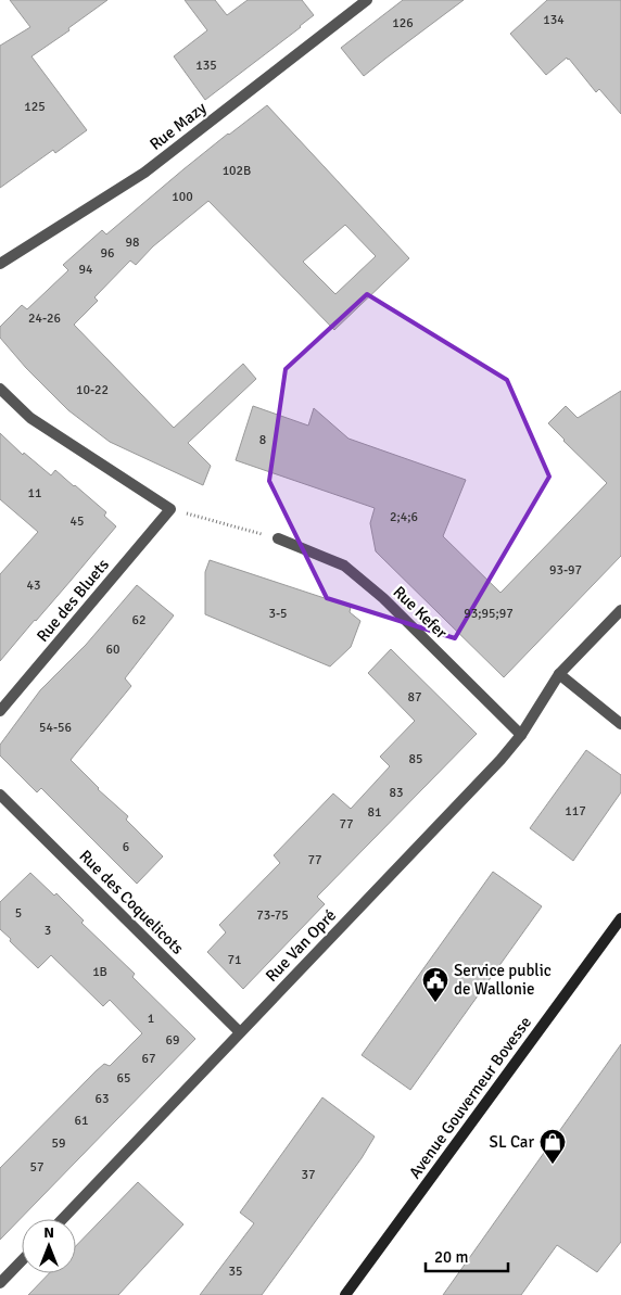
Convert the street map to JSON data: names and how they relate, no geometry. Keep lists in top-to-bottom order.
{
  "streets": {
    "main road": ["Avenue Gouverneur Bovesse"],
    "street": [
      "Rue Mazy",
      "Rue des Bluets",
      "Rue Kefer",
      "Rue des Coquelicots",
      "Rue Van Opré"
    ]
  },
  "crossings": [
    ["Rue Kefer", "Rue Van Opré"],
    ["Rue des Coquelicots", "Rue Van Opré"]
  ],
  "places": {
    "public building": ["Service public de Wallonie"],
    "shop": ["SL Car"]
  },
  "house_numbers": [
    "134",
    "126",
    "135",
    "125",
    "102B",
    "100",
    "98",
    "96",
    "94",
    "24-26",
    "10-22",
    "8",
    "11",
    "2;4;6",
    "45",
    "93-97",
    "43",
    "3-5",
    "93;95;97",
    "62",
    "60",
    "87",
    "54-56",
    "85",
    "83",
    "117",
    "81",
    "77",
    "6",
    "77",
    "5",
    "73-75",
    "3",
    "71",
    "1B",
    "1",
    "69",
    "67",
    "65",
    "63",
    "61",
    "59",
    "57",
    "37",
    "35"
  ],
  "scale_bar": "20 m",
  "north": "top"
}
